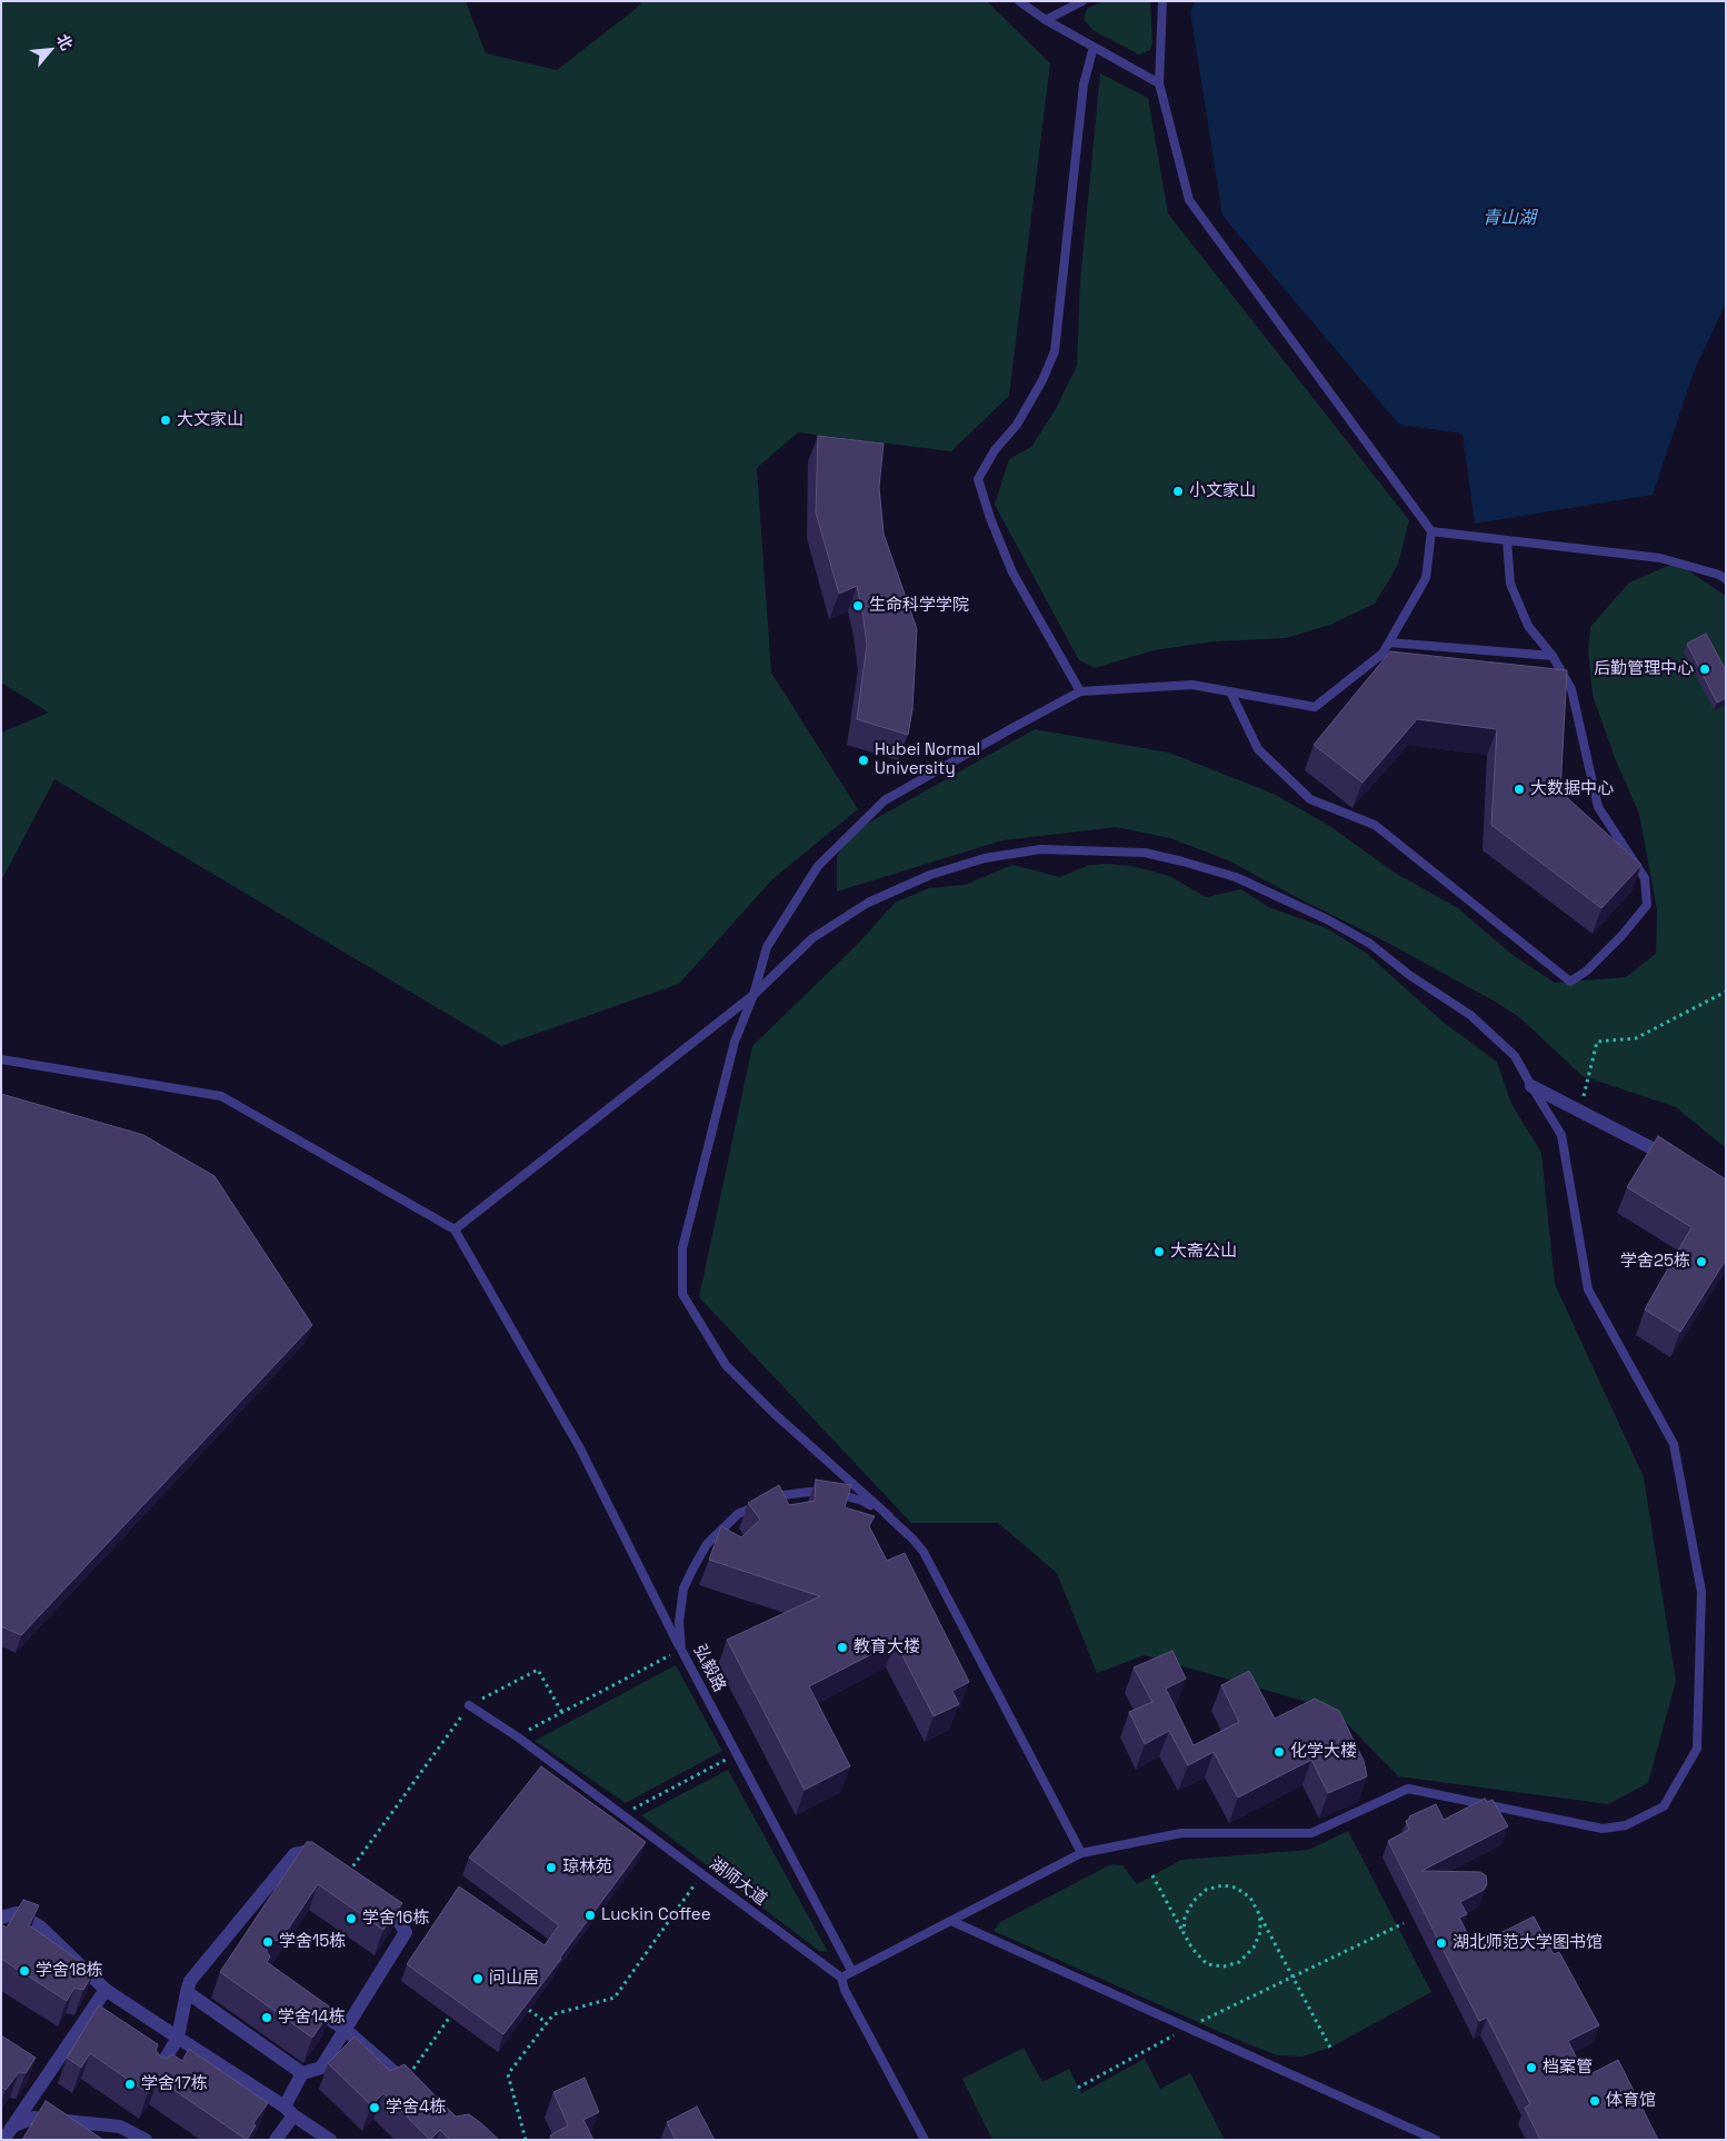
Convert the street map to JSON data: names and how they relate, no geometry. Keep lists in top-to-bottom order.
{
  "streets": {
    "lane": ["弘毅路", "湖师大道"]
  },
  "water": ["青山湖"],
  "places": [
    "大文家山",
    "小文家山",
    "生命科学学院",
    "后勤管理中心",
    "Hubei Normal University",
    "大数据中心",
    "大斋公山",
    "学舍25栋",
    "教育大楼",
    "化学大楼",
    "琼林苑",
    "Luckin Coffee",
    "学舍16栋",
    "学舍15栋",
    "湖北师范大学图书馆",
    "学舍18栋",
    "问山居",
    "学舍14栋",
    "档案管",
    "学舍17栋",
    "体育馆",
    "学舍4栋"
  ],
  "north": "top right"
}
